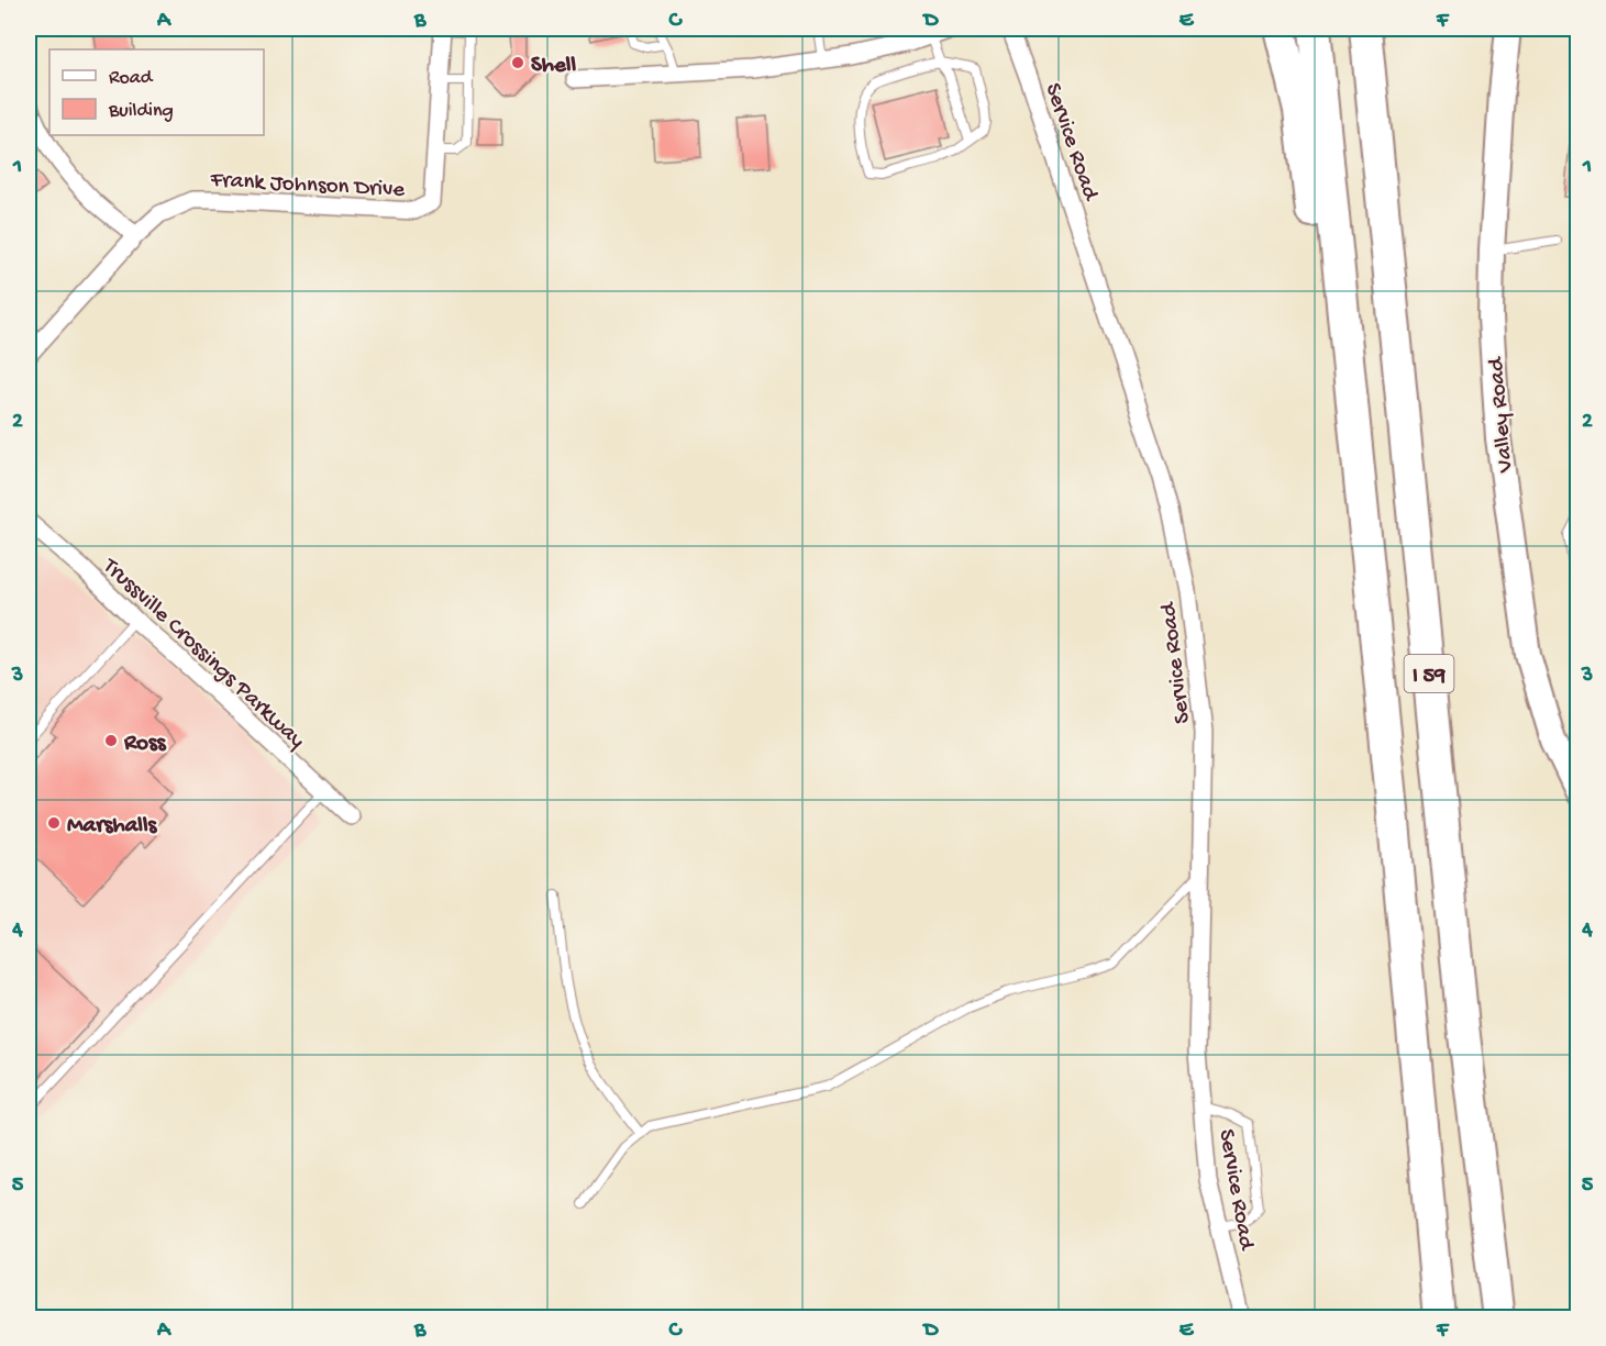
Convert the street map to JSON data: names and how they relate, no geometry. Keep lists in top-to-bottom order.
{
  "streets": {
    "highway": ["I 59"],
    "street": [
      "Service Road",
      "Frank Johnson Drive",
      "Valley Road",
      "Trussville Crossings Parkway"
    ]
  },
  "places": ["Shell", "Ross", "Marshalls"],
  "legend": ["Road", "Building"],
  "grid": {
    "columns": [
      "A",
      "B",
      "C",
      "D",
      "E",
      "F"
    ],
    "rows": [
      "1",
      "2",
      "3",
      "4",
      "5"
    ]
  }
}
